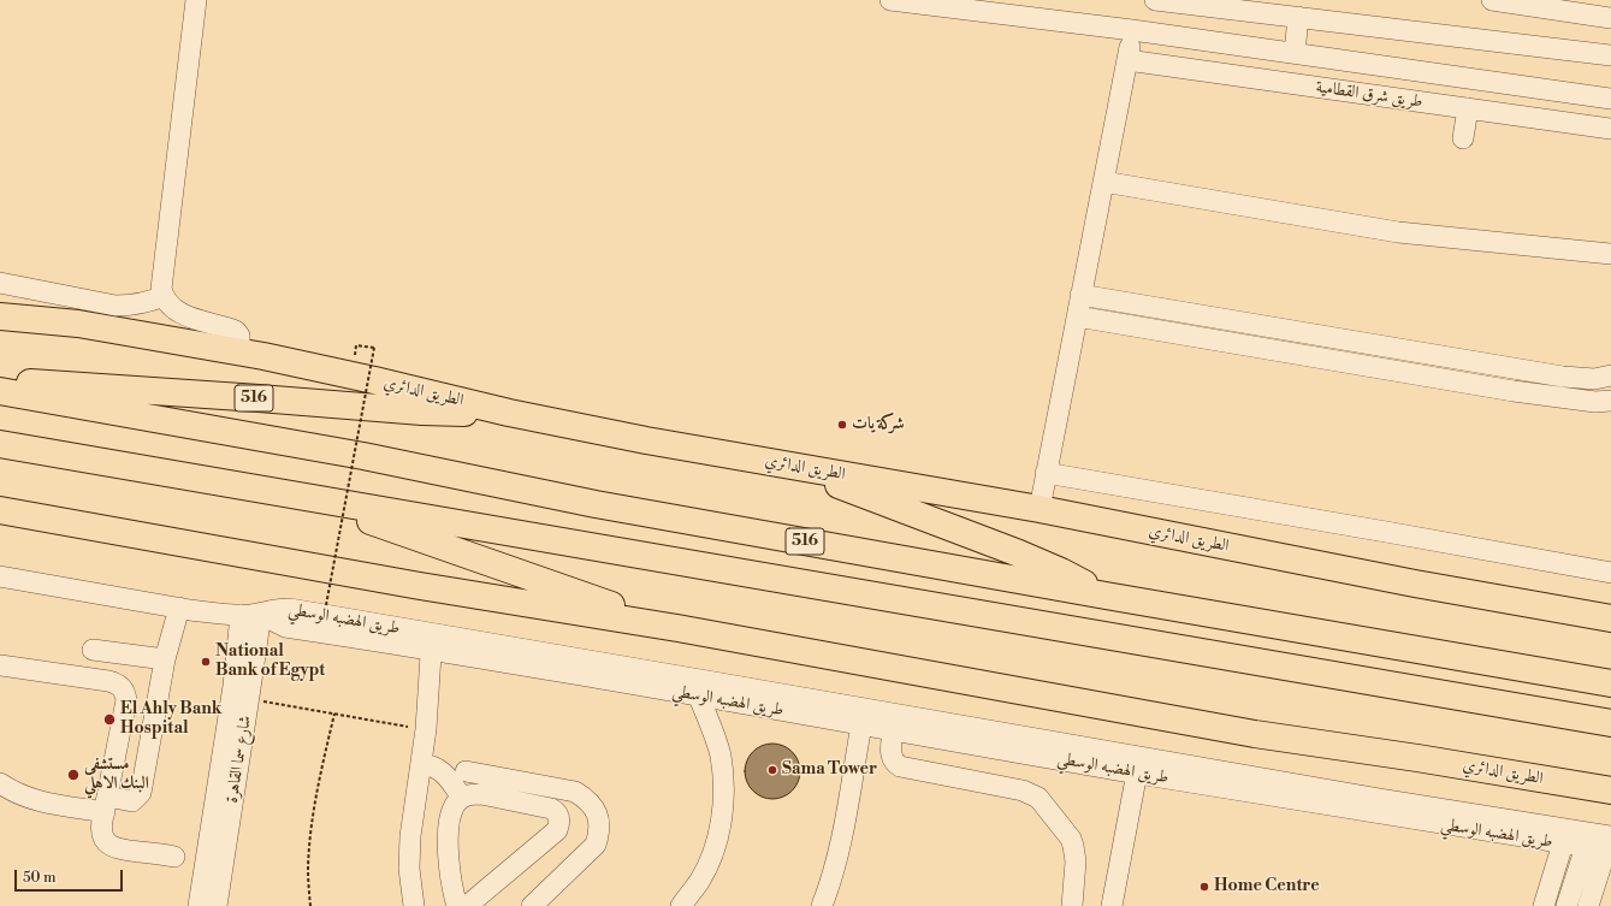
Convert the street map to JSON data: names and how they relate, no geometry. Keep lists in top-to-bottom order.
{
  "streets": {
    "highway": ["الطريق الدائري", "516"],
    "street": ["طريق شرق القطامية", "طريق الهضبه الوسطي", "شارع سما القاهرة"]
  },
  "crossings": [
    ["الطريق الدائري", "516"],
    ["طريق الهضبه الوسطي", "شارع سما القاهرة"]
  ],
  "places": [
    "شركة يات",
    "National Bank of Egypt",
    "El Ahly Bank Hospital",
    "Sama Tower",
    "مستشفى البنك الاهلي",
    "Home Centre"
  ],
  "scale_bar": "50 m"
}
